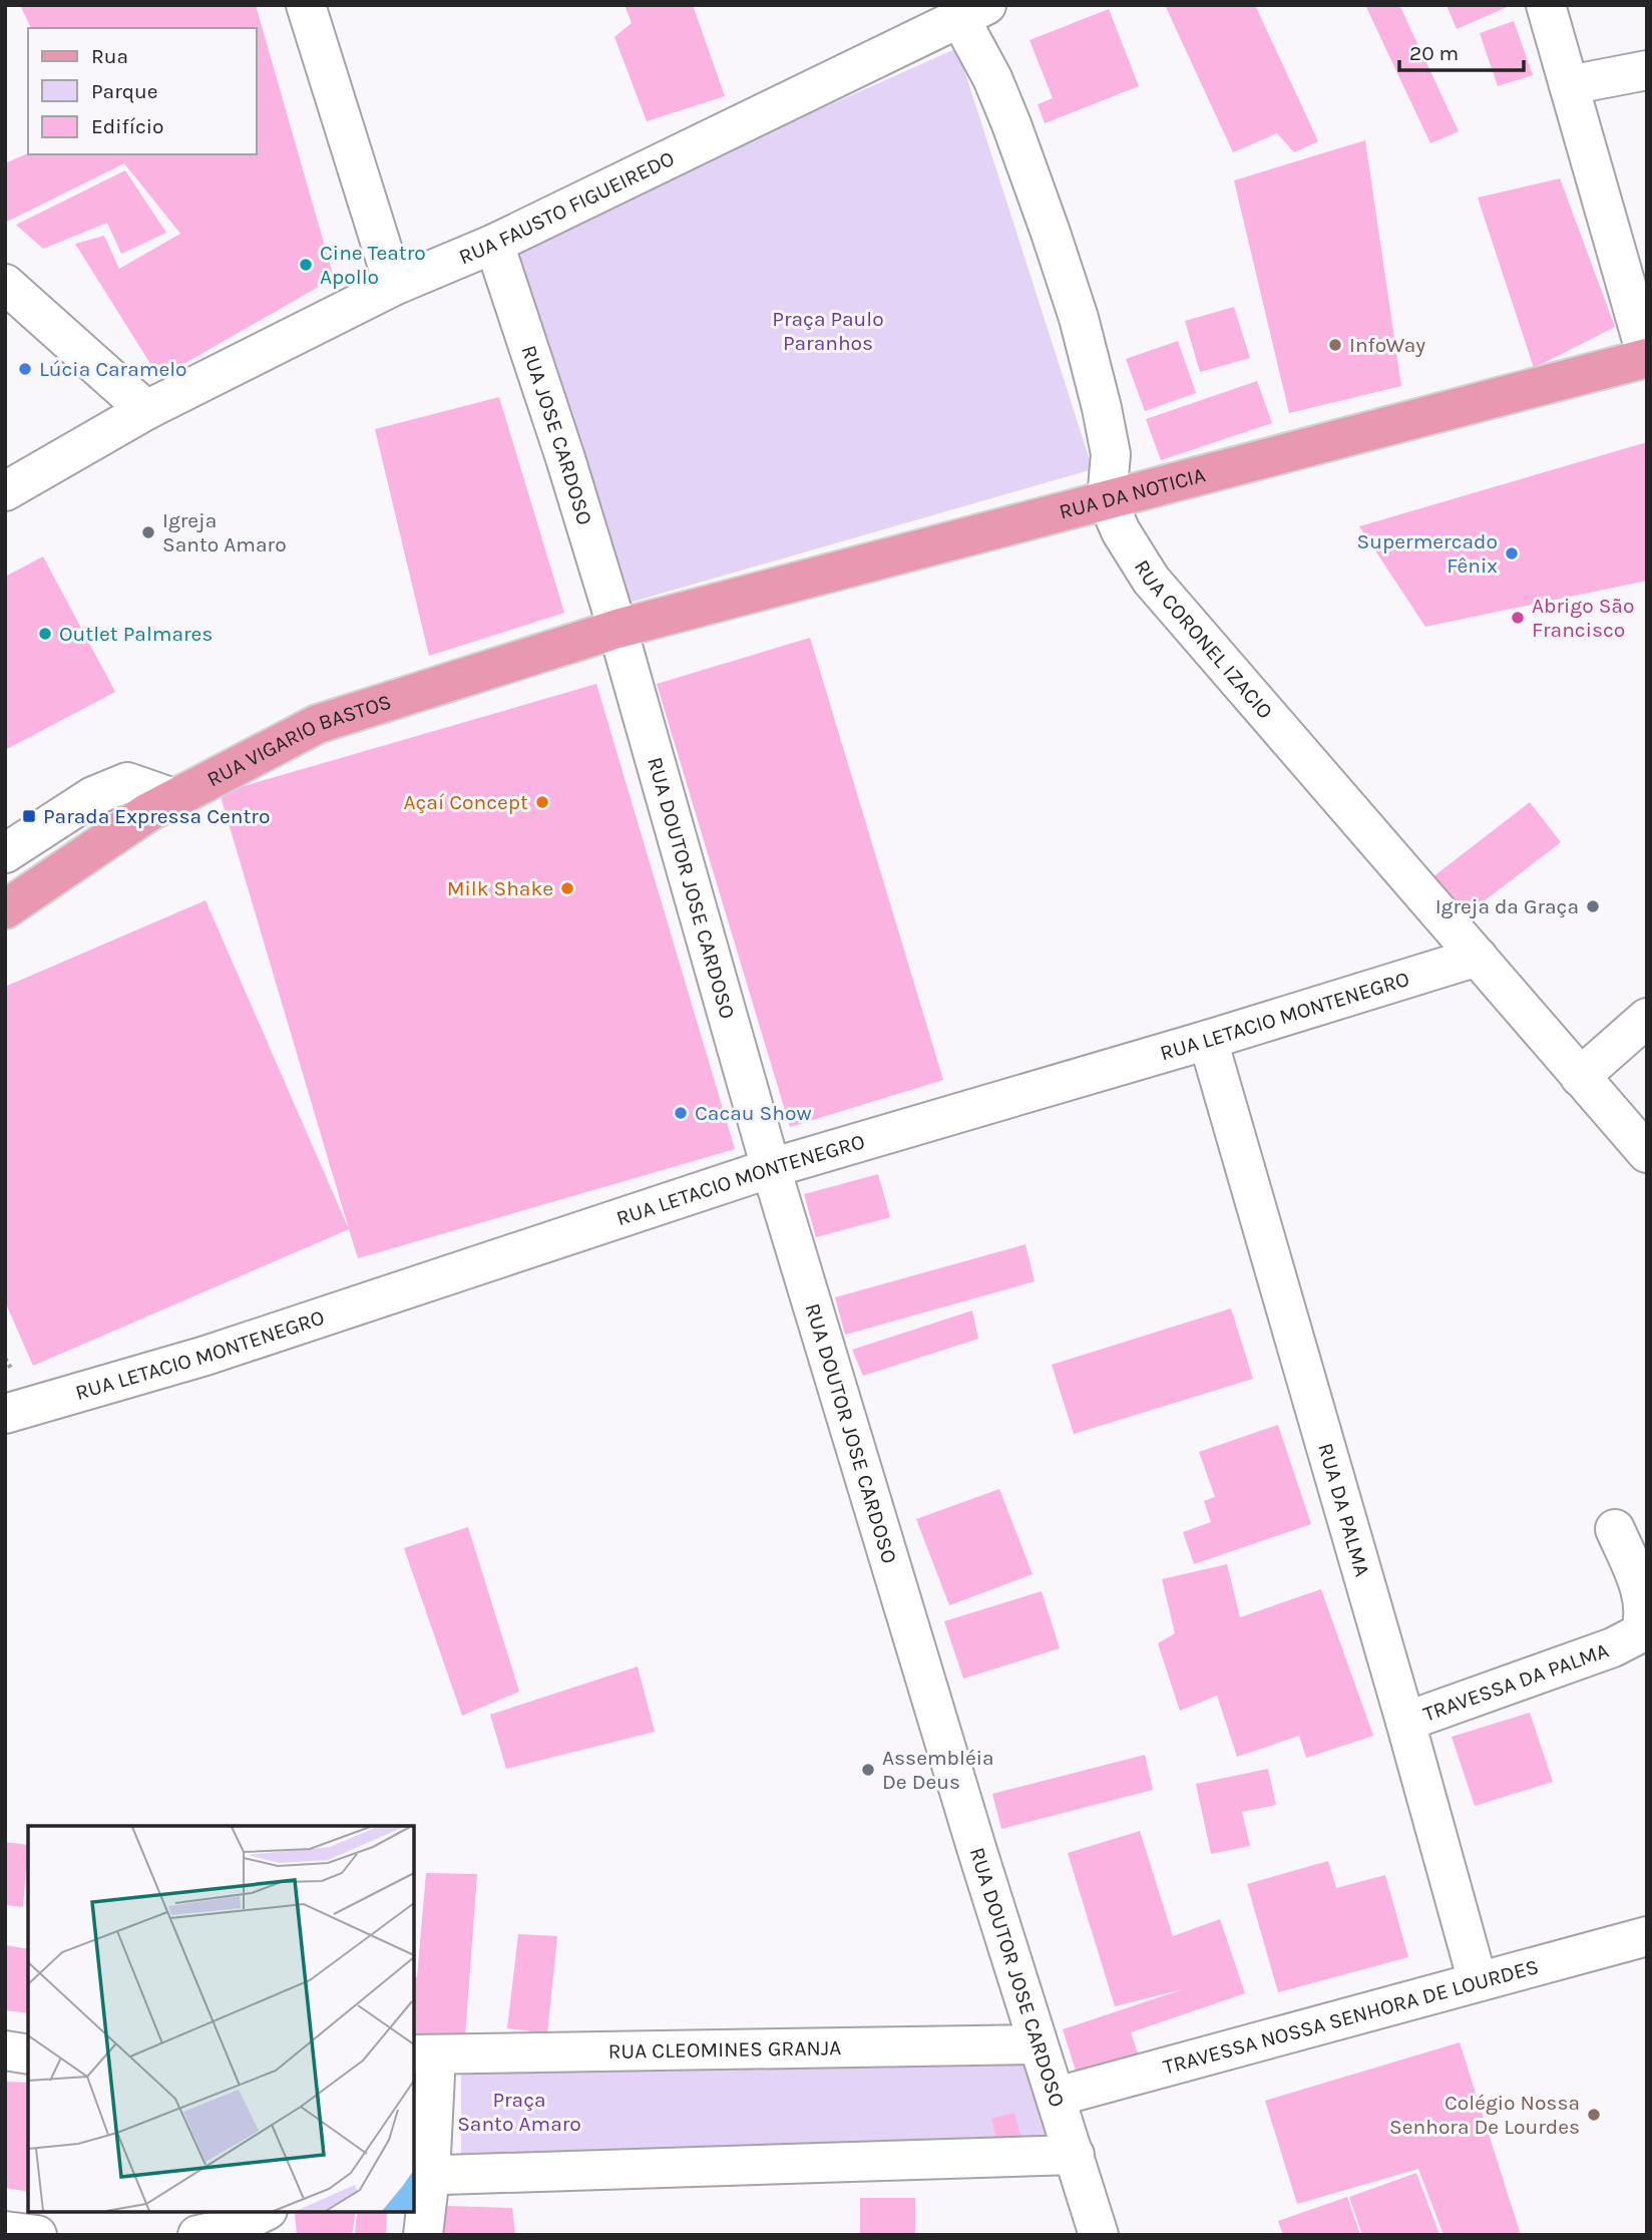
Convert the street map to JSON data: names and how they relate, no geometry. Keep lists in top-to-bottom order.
{
  "streets": {
    "main road": ["RUA DA NOTICIA", "RUA VIGARIO BASTOS"],
    "street": [
      "RUA FAUSTO FIGUEIREDO",
      "RUA JOSE CARDOSO",
      "RUA CORONEL IZACIO",
      "RUA DOUTOR JOSE CARDOSO",
      "RUA LETACIO MONTENEGRO",
      "RUA DA PALMA",
      "TRAVESSA DA PALMA",
      "TRAVESSA NOSSA SENHORA DE LOURDES",
      "RUA CLEOMINES GRANJA"
    ]
  },
  "crossings": [
    ["RUA FAUSTO FIGUEIREDO", "RUA JOSE CARDOSO"],
    ["RUA FAUSTO FIGUEIREDO", "RUA CORONEL IZACIO"],
    ["RUA JOSE CARDOSO", "RUA DA NOTICIA"],
    ["RUA JOSE CARDOSO", "RUA VIGARIO BASTOS"],
    ["RUA JOSE CARDOSO", "RUA DOUTOR JOSE CARDOSO"],
    ["RUA DA NOTICIA", "RUA CORONEL IZACIO"],
    ["RUA DA NOTICIA", "RUA VIGARIO BASTOS"],
    ["RUA DA NOTICIA", "RUA DOUTOR JOSE CARDOSO"],
    ["RUA CORONEL IZACIO", "RUA LETACIO MONTENEGRO"],
    ["RUA VIGARIO BASTOS", "RUA DOUTOR JOSE CARDOSO"],
    ["RUA DOUTOR JOSE CARDOSO", "RUA LETACIO MONTENEGRO"],
    ["RUA DOUTOR JOSE CARDOSO", "TRAVESSA NOSSA SENHORA DE LOURDES"],
    ["RUA DOUTOR JOSE CARDOSO", "RUA CLEOMINES GRANJA"],
    ["RUA LETACIO MONTENEGRO", "RUA DA PALMA"],
    ["RUA DA PALMA", "TRAVESSA DA PALMA"],
    ["RUA DA PALMA", "TRAVESSA NOSSA SENHORA DE LOURDES"]
  ],
  "parks": ["Praça Paulo Paranhos", "Praça Santo Amaro"],
  "places": {
    "other": [
      "Cine Teatro Apollo",
      "InfoWay",
      "Lúcia Caramelo",
      "Igreja Santo Amaro",
      "Supermercado Fênix",
      "Abrigo São Francisco",
      "Outlet Palmares",
      "Açaí Concept",
      "Milk Shake",
      "Igreja da Graça",
      "Cacau Show",
      "Assembléia De Deus",
      "Colégio Nossa Senhora De Lourdes"
    ],
    "transit": ["Parada Expressa Centro"]
  },
  "legend": ["Rua", "Parque", "Edifício"],
  "scale_bar": "20 m"
}
